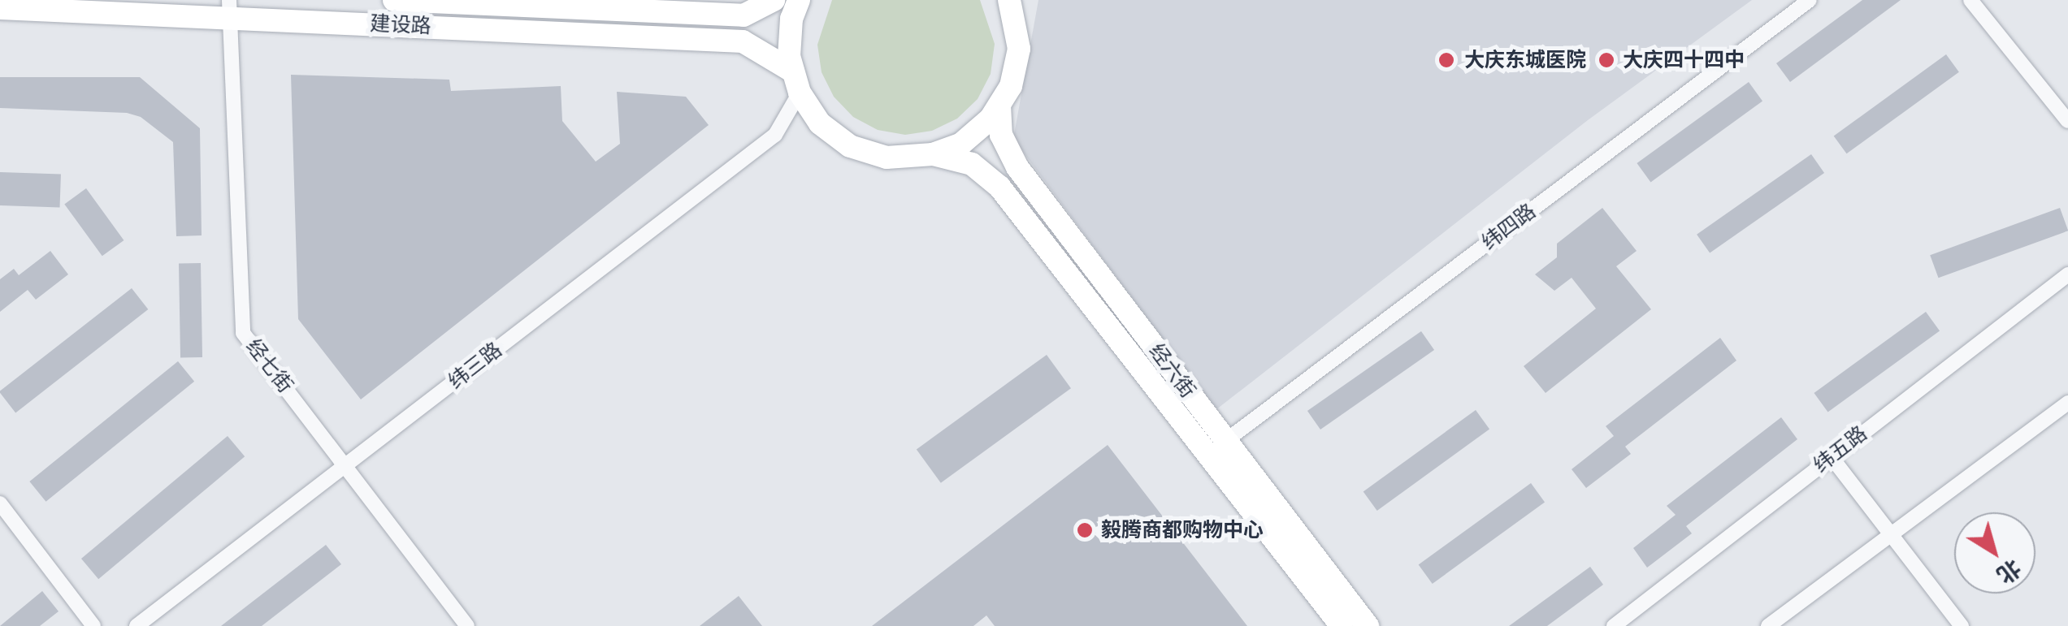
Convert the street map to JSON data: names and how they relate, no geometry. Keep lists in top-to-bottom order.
{
  "streets": {
    "main road": ["建设路", "经六街"],
    "street": [
      "纬四路",
      "经七街",
      "纬三路",
      "纬五路"
    ]
  },
  "crossings": [
    ["建设路", "经七街"],
    ["建设路", "纬三路"],
    ["纬四路", "经六街"],
    ["经七街", "纬三路"]
  ],
  "places": ["大庆东城医院", "大庆四十四中", "毅腾商都购物中心"],
  "north": "bottom right"
}
